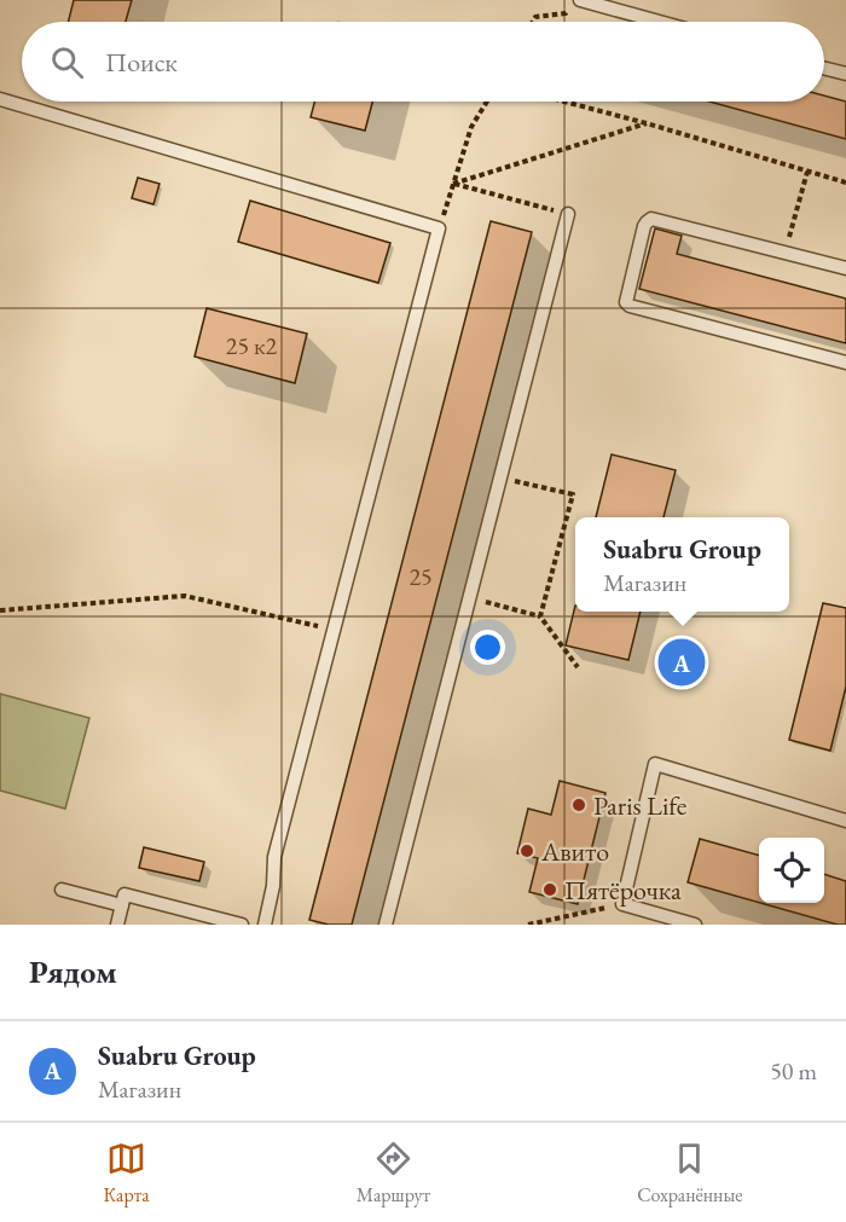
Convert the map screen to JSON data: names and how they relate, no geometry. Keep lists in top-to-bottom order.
{
  "places": ["Paris Life", "Авито", "Пятёрочка"],
  "house_numbers": ["25 к2", "25"],
  "page": {
    "search": "Поиск",
    "popup": ["Suabru Group", "Магазин"],
    "pins": "A",
    "heading": "Рядом",
    "list": [
      {
        "mark": "A",
        "name": "Suabru Group",
        "note": "Магазин",
        "value": "50 m"
      }
    ],
    "nav": ["Карта", "Маршрут", "Сохранённые"]
  }
}
